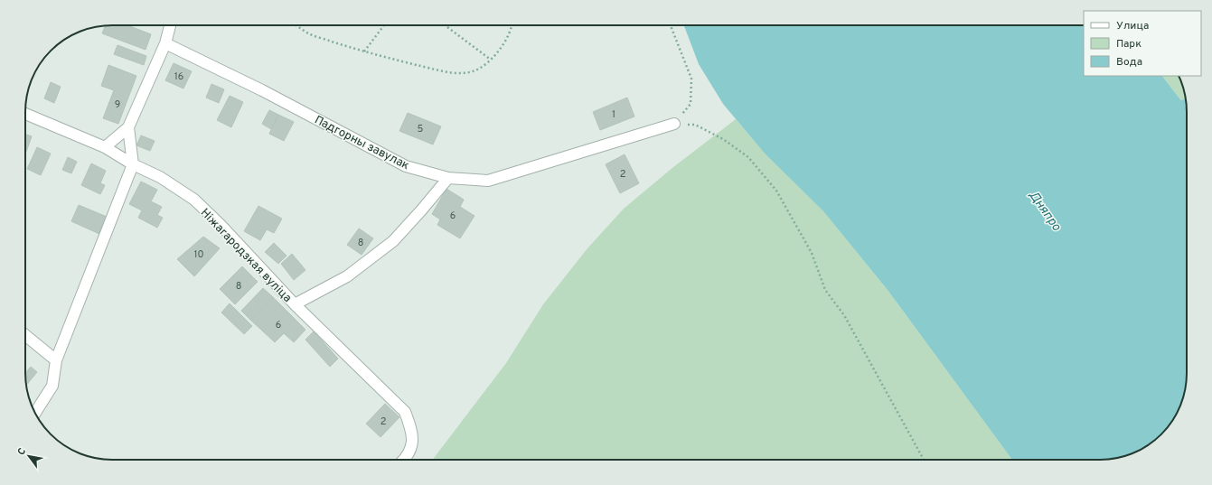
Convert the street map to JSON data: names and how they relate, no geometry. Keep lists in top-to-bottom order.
{
  "streets": {
    "street": ["Падгорны завулак", "Ніжагародзкая вуліца"]
  },
  "water": ["Дняпро"],
  "house_numbers": [
    "16",
    "9",
    "1",
    "5",
    "2",
    "6",
    "8",
    "10",
    "8",
    "6",
    "2"
  ],
  "legend": ["Улица", "Парк", "Вода"],
  "north": "top left"
}
